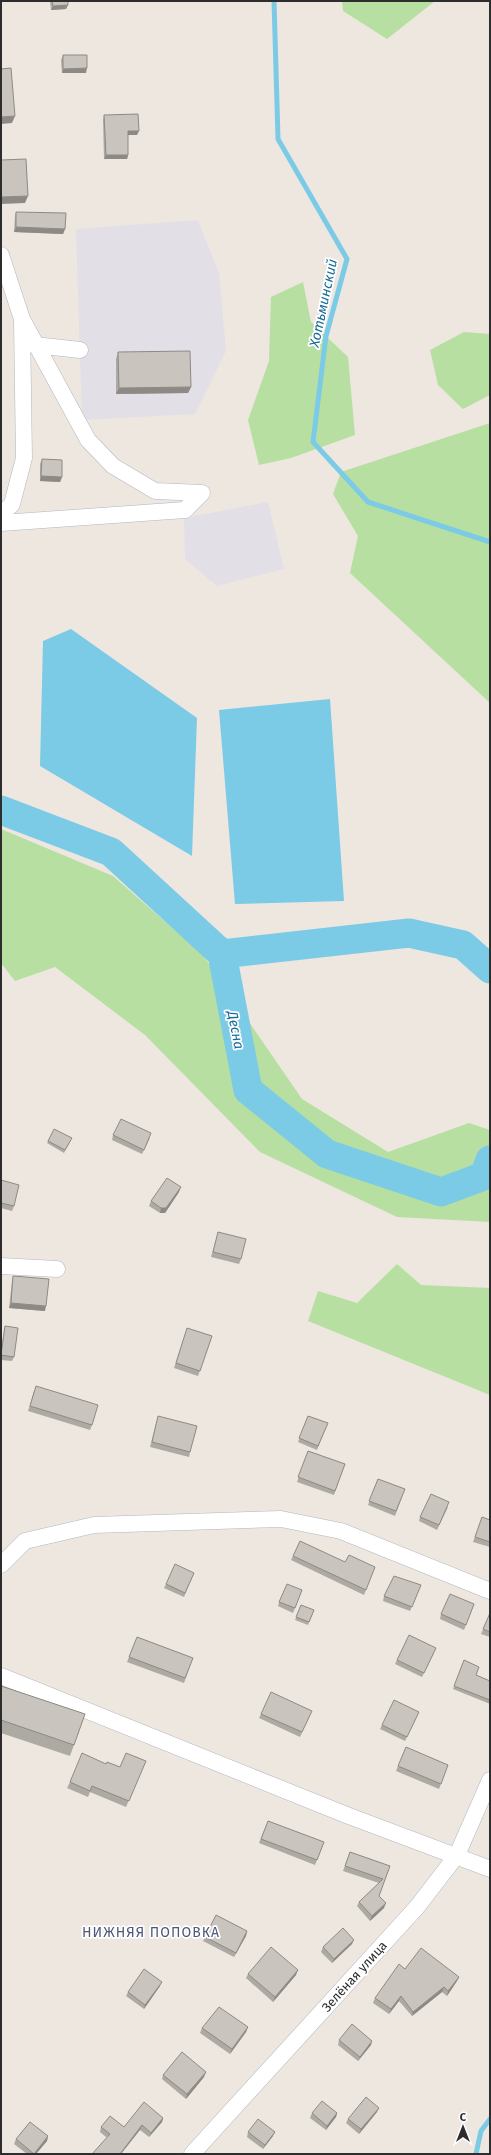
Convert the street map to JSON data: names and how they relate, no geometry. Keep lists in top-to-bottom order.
{
  "streets": {
    "street": ["Зелёная улица"]
  },
  "districts": ["НИЖНЯЯ ПОПОВКА"],
  "water": ["Хотьминский", "Десна"],
  "north": "top"
}
